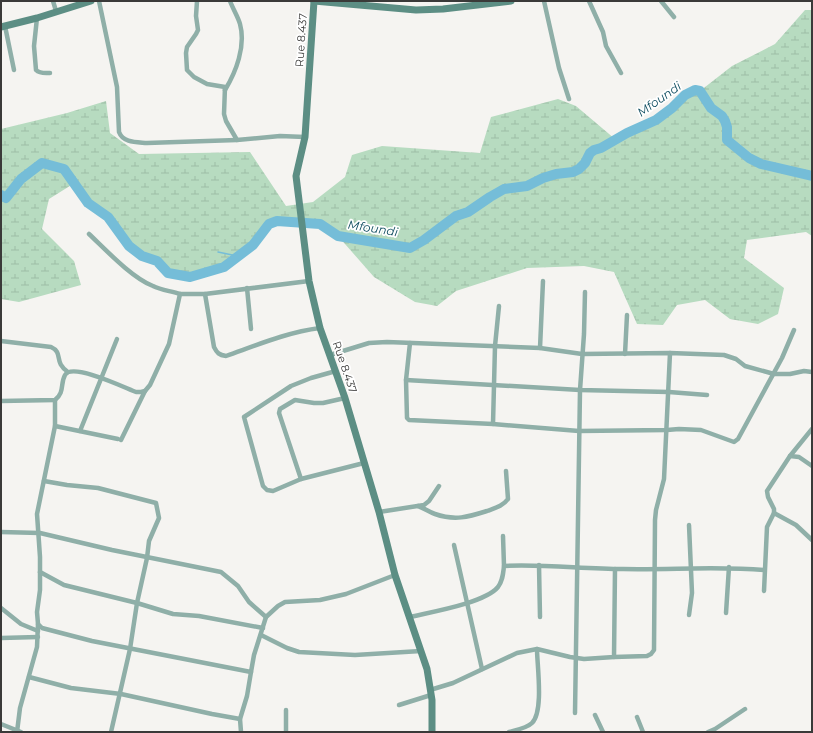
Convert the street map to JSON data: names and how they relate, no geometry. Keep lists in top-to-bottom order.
{
  "streets": {
    "main road": ["Rue 8.437"]
  },
  "water": ["Mfoundi"]
}
